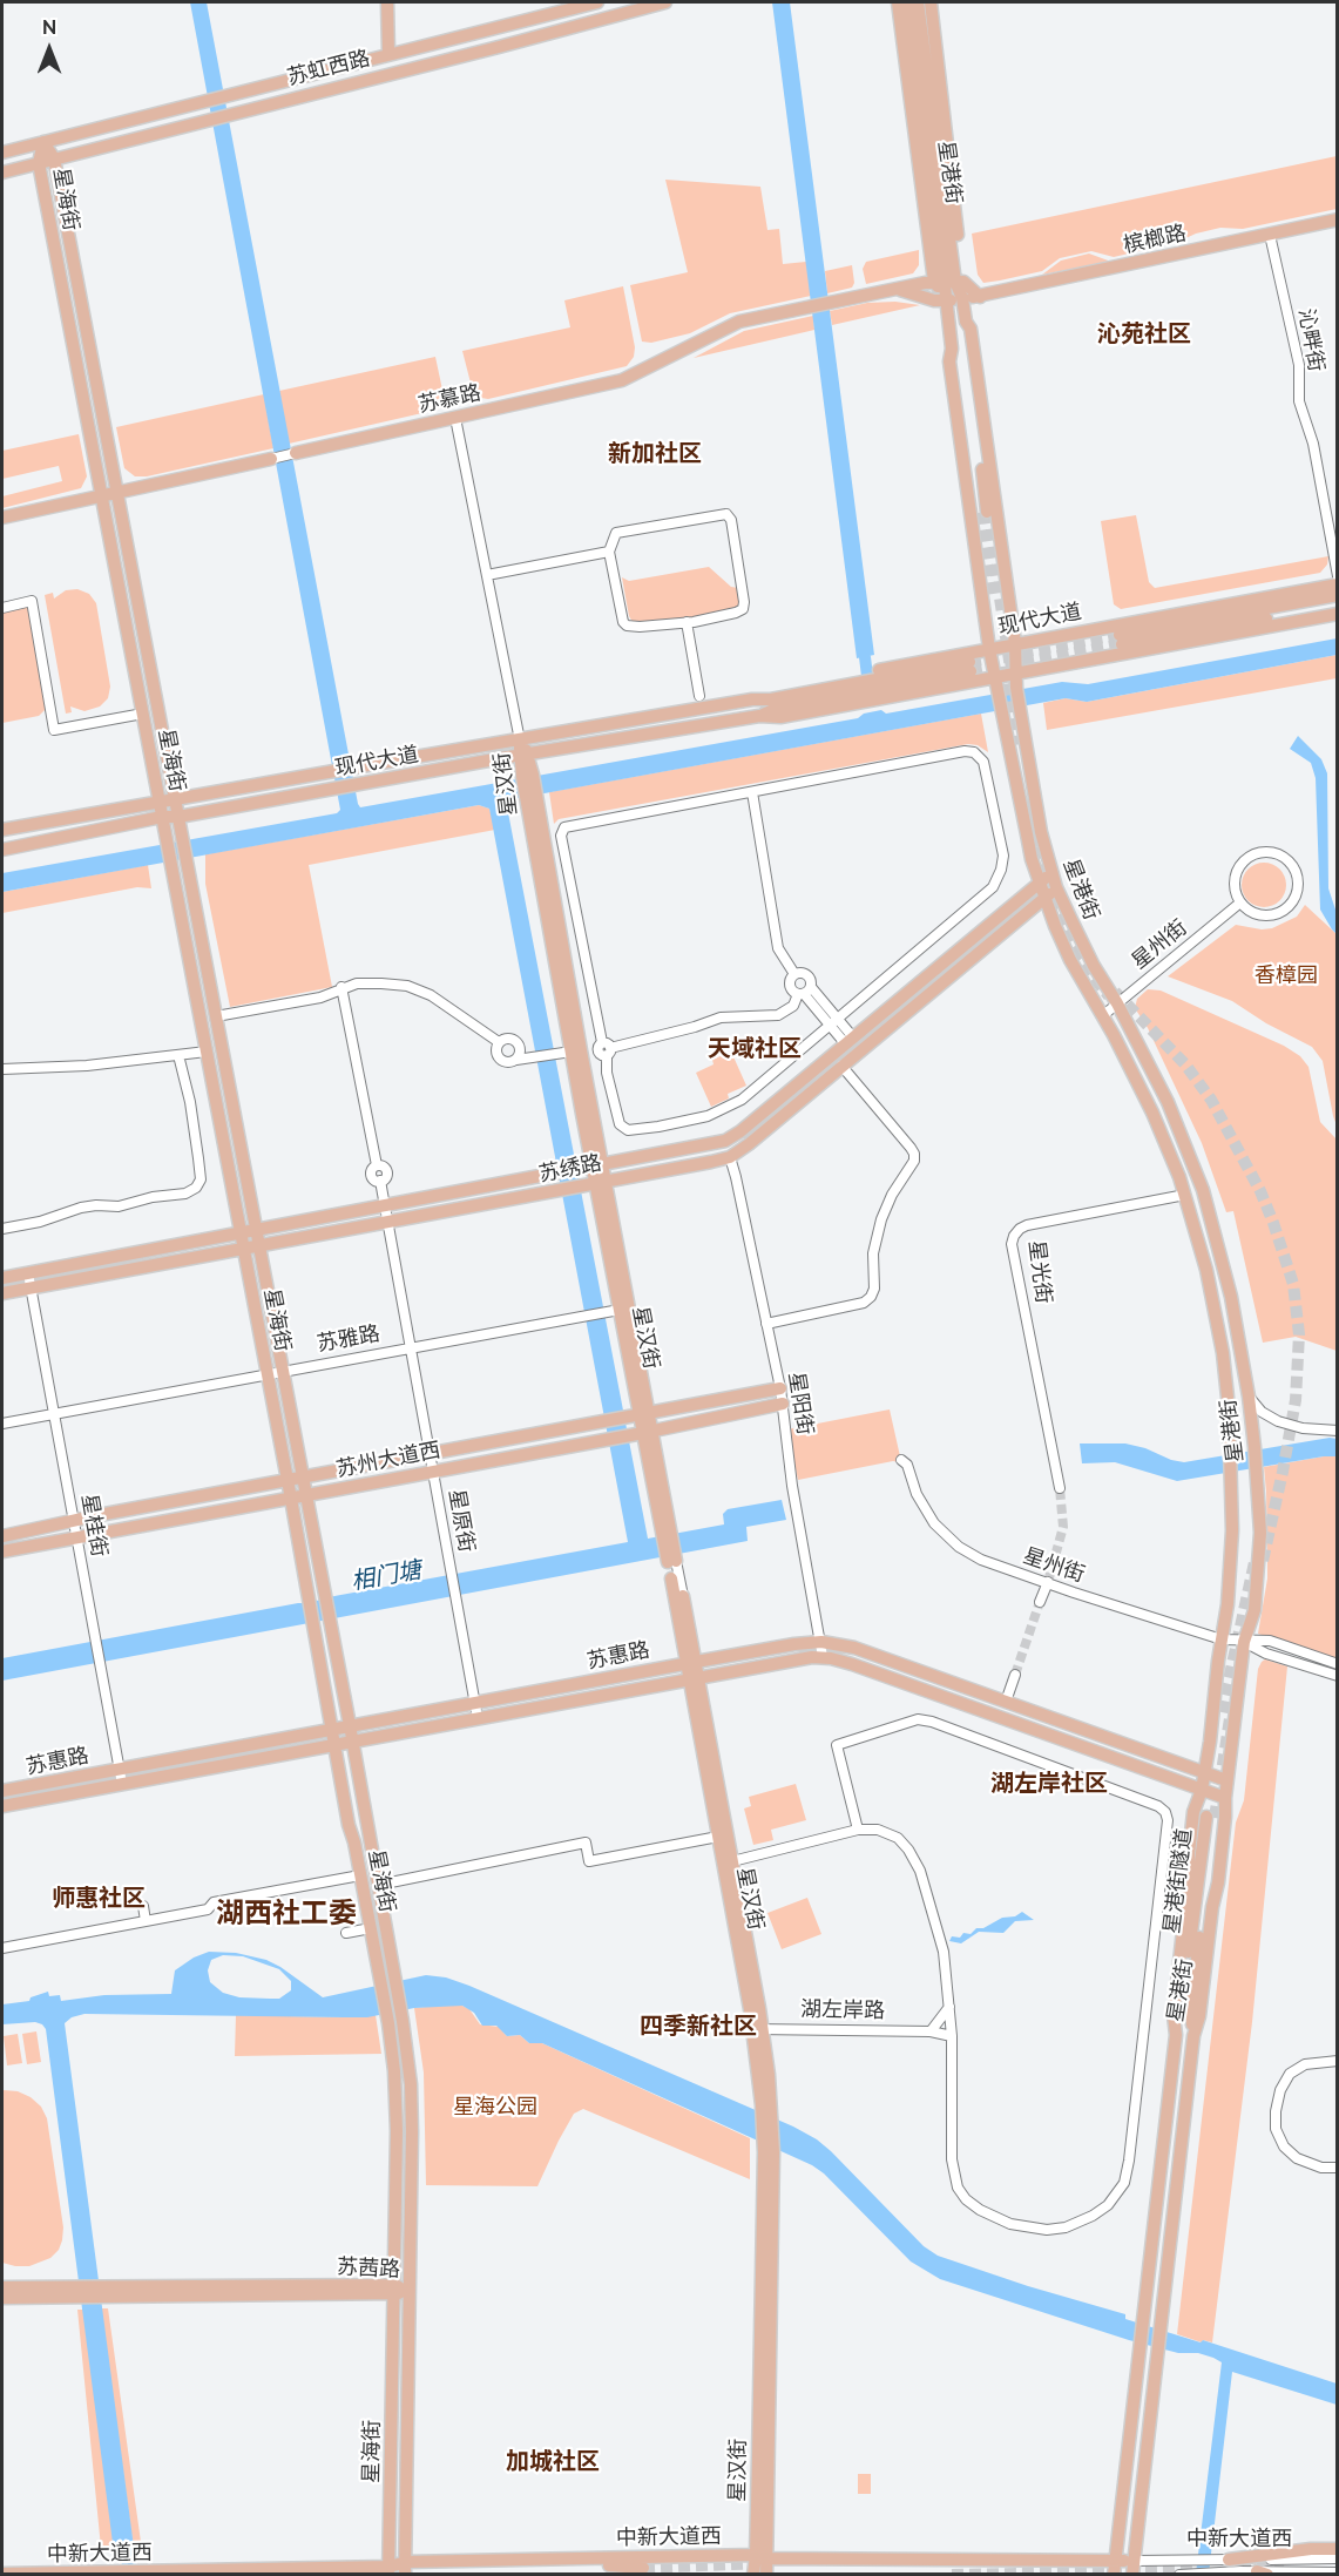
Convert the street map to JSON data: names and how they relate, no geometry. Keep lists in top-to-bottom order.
{
  "streets": {
    "main road": [
      "苏虹西路",
      "星港街",
      "星海街",
      "槟榔路",
      "苏慕路",
      "现代大道",
      "星汉街",
      "苏绣路",
      "苏州大道西",
      "苏惠路",
      "星港街隧道",
      "苏茜路",
      "中新大道西"
    ],
    "street": [
      "沁畔街",
      "星州街",
      "星光街",
      "苏雅路",
      "星阳街",
      "星原街",
      "星桂街",
      "湖左岸路"
    ]
  },
  "crossings": [
    ["苏虹西路", "星海街"],
    ["星港街", "苏慕路"],
    ["星港街", "现代大道"],
    ["星港街", "星州街"],
    ["星港街", "苏绣路"],
    ["星港街", "星光街"],
    ["星港街", "苏惠路"],
    ["星港街", "星港街隧道"],
    ["星港街", "中新大道西"],
    ["星海街", "苏慕路"],
    ["星海街", "现代大道"],
    ["星海街", "苏绣路"],
    ["星海街", "苏雅路"],
    ["星海街", "苏州大道西"],
    ["星海街", "苏惠路"],
    ["星海街", "苏茜路"],
    ["星海街", "中新大道西"],
    ["槟榔路", "沁畔街"],
    ["槟榔路", "苏慕路"],
    ["现代大道", "星汉街"],
    ["星汉街", "苏绣路"],
    ["星汉街", "苏雅路"],
    ["星汉街", "苏州大道西"],
    ["星汉街", "苏惠路"],
    ["星汉街", "湖左岸路"],
    ["星汉街", "中新大道西"],
    ["苏绣路", "星阳街"],
    ["苏绣路", "星原街"],
    ["苏绣路", "星桂街"],
    ["苏雅路", "星原街"],
    ["苏雅路", "星桂街"],
    ["星阳街", "苏州大道西"],
    ["星阳街", "苏惠路"],
    ["苏州大道西", "星原街"],
    ["苏州大道西", "星桂街"],
    ["星原街", "苏惠路"],
    ["星桂街", "苏惠路"]
  ],
  "districts": [
    "沁苑社区",
    "新加社区",
    "天域社区",
    "湖左岸社区",
    "师惠社区",
    "湖西社工委",
    "四季新社区",
    "加城社区"
  ],
  "water": ["相门塘"],
  "parks": ["香樟园", "星海公园"],
  "north": "top"
}
